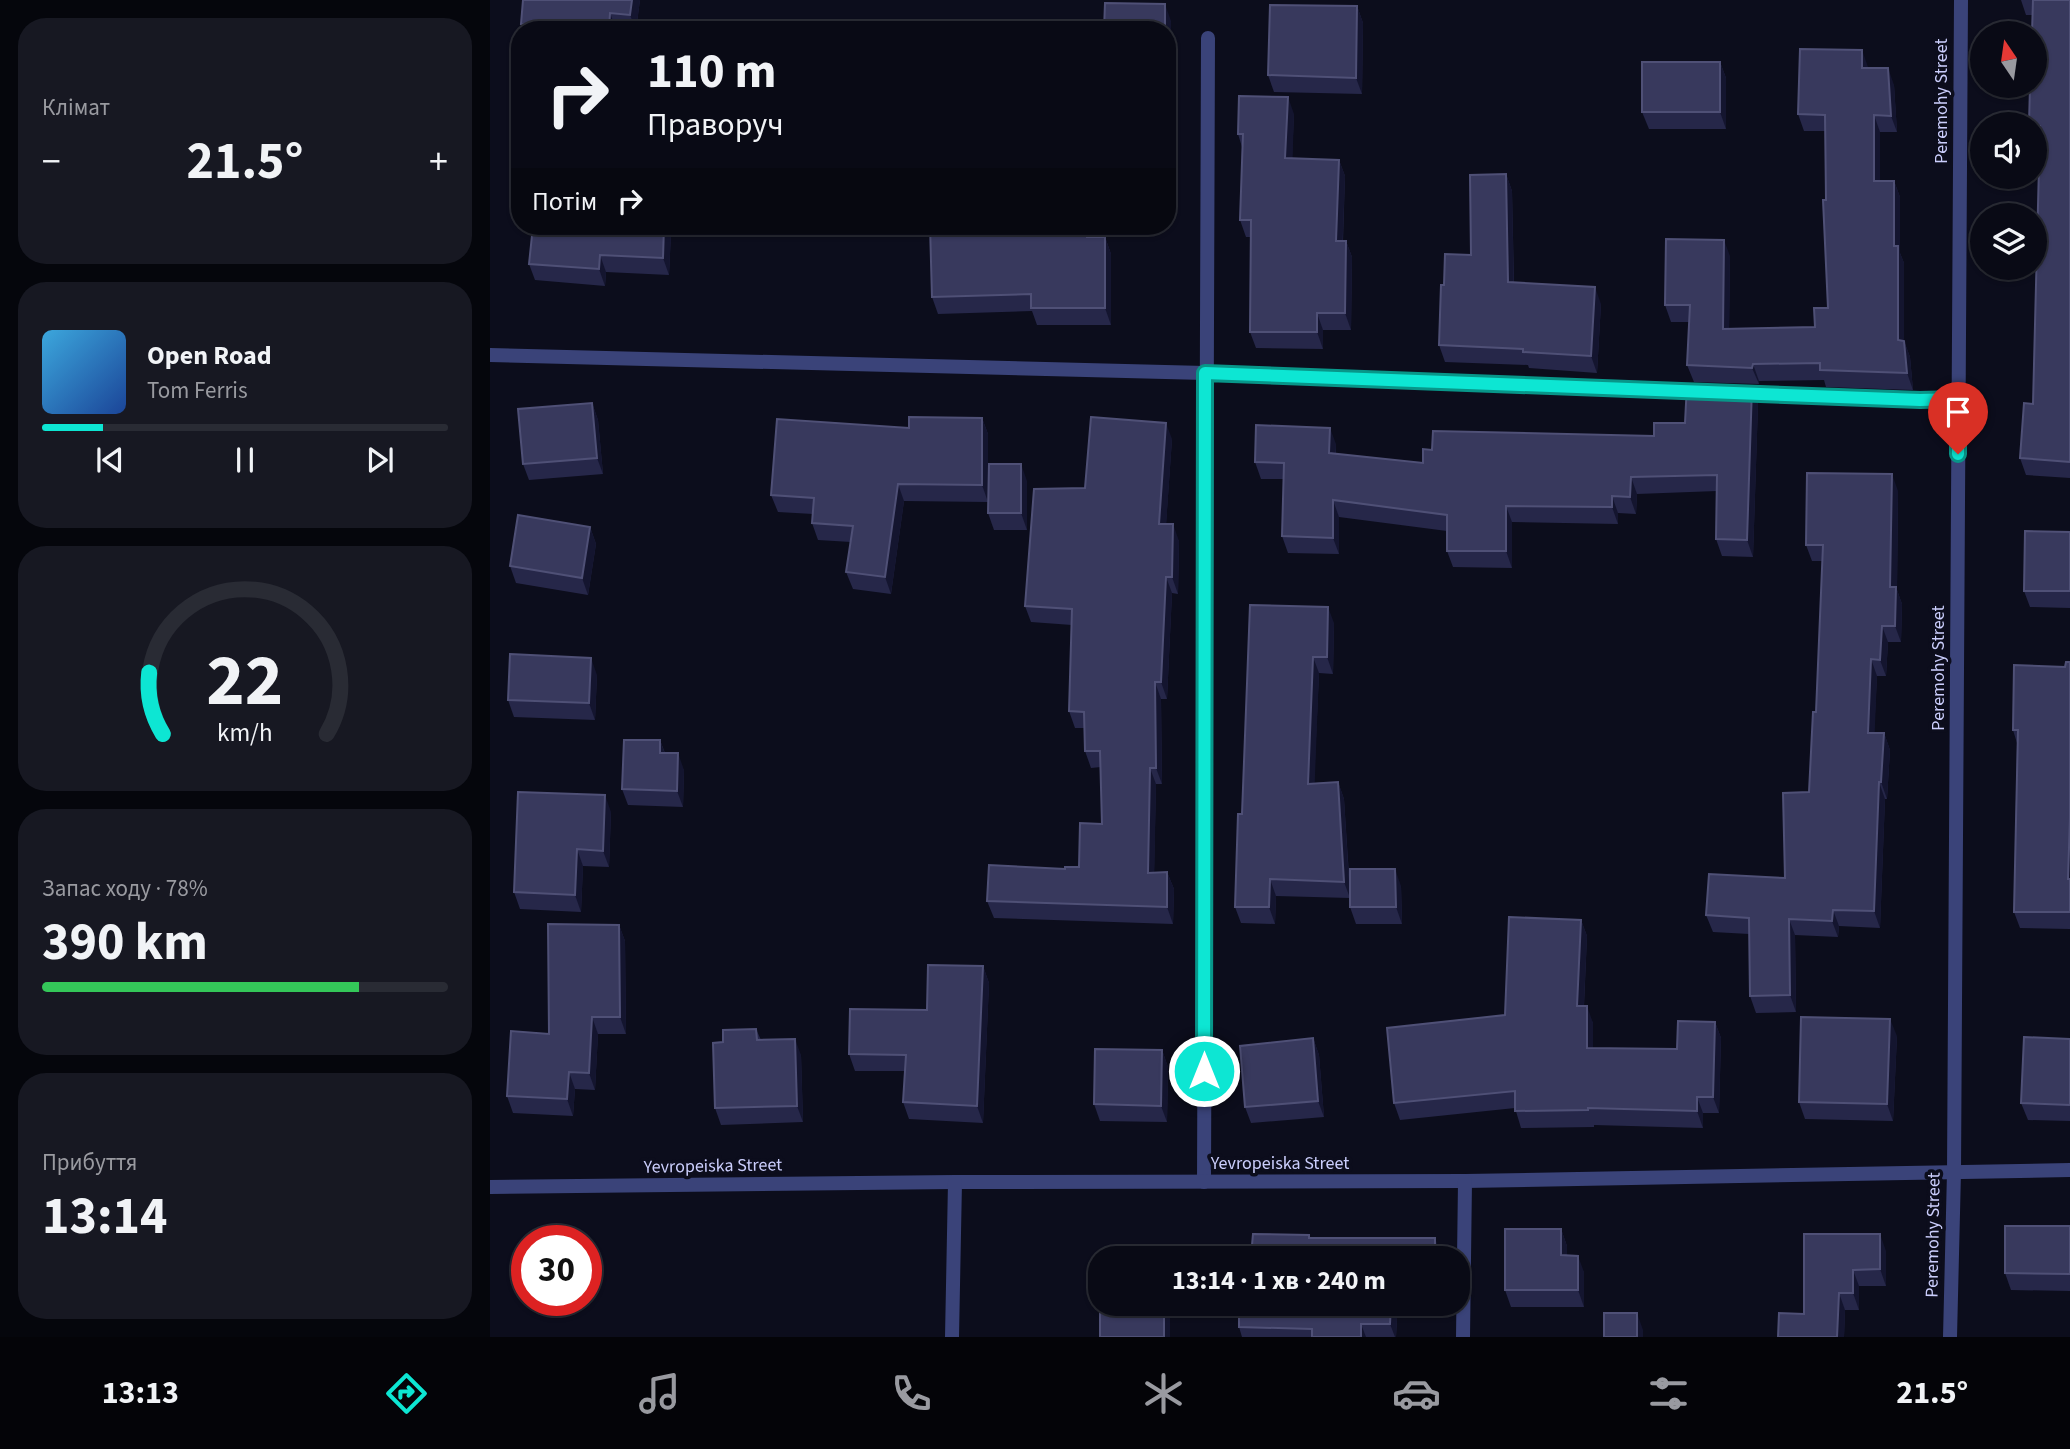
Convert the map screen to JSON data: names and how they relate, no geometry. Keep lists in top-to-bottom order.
{
  "streets": {
    "street": ["Peremohy Street", "Yevropeiska Street"]
  },
  "crossings": [
    ["Peremohy Street", "Yevropeiska Street"]
  ],
  "north": "top",
  "page": {
    "tile": [
      "Клімат",
      ["Запас ходу · 78%", "390 km"],
      ["Прибуття", "13:14"]
    ],
    "turn": ["110 m", "Праворуч"],
    "heat": ["−", "21.5°", "+"],
    "then": "Потім",
    "song": ["Open Road", "Tom Ferris"],
    "limit": "30",
    "trip": "13:14 · 1 хв · 240 m",
    "tabs": ["13:13", "21.5°"],
    "gauge": ["22", "km/h"]
  }
}
